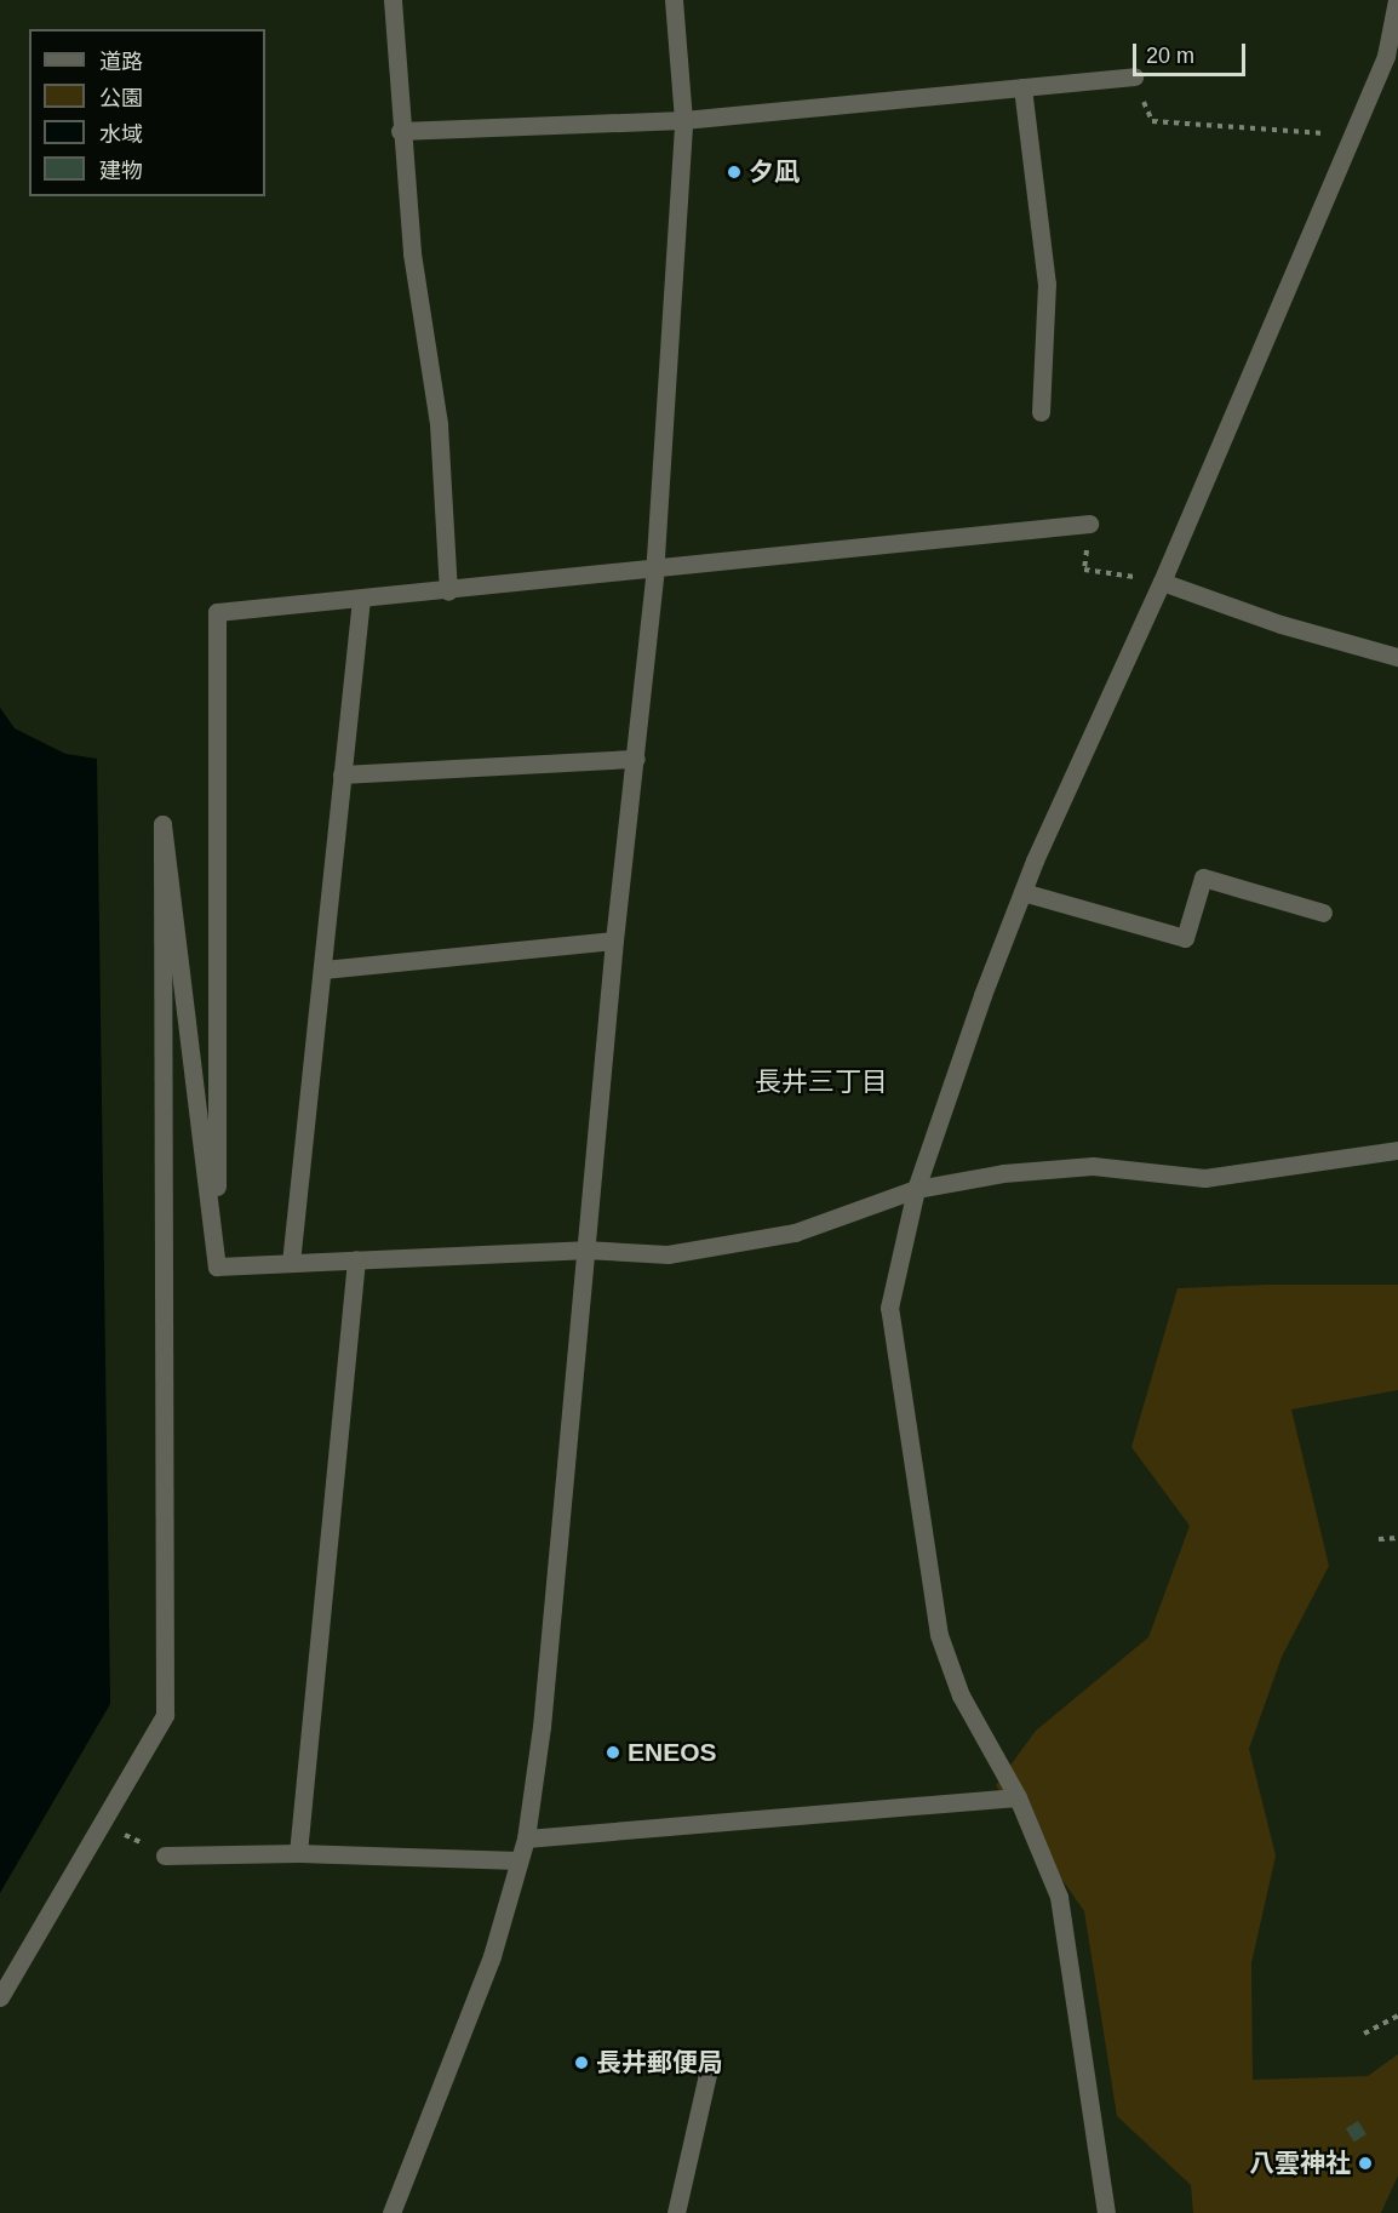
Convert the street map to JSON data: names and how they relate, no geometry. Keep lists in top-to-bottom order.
{
  "districts": ["長井三丁目"],
  "places": [
    "夕凪",
    "ENEOS",
    "長井郵便局",
    "八雲神社"
  ],
  "legend": [
    "道路",
    "公園",
    "水域",
    "建物"
  ],
  "scale_bar": "20 m"
}
